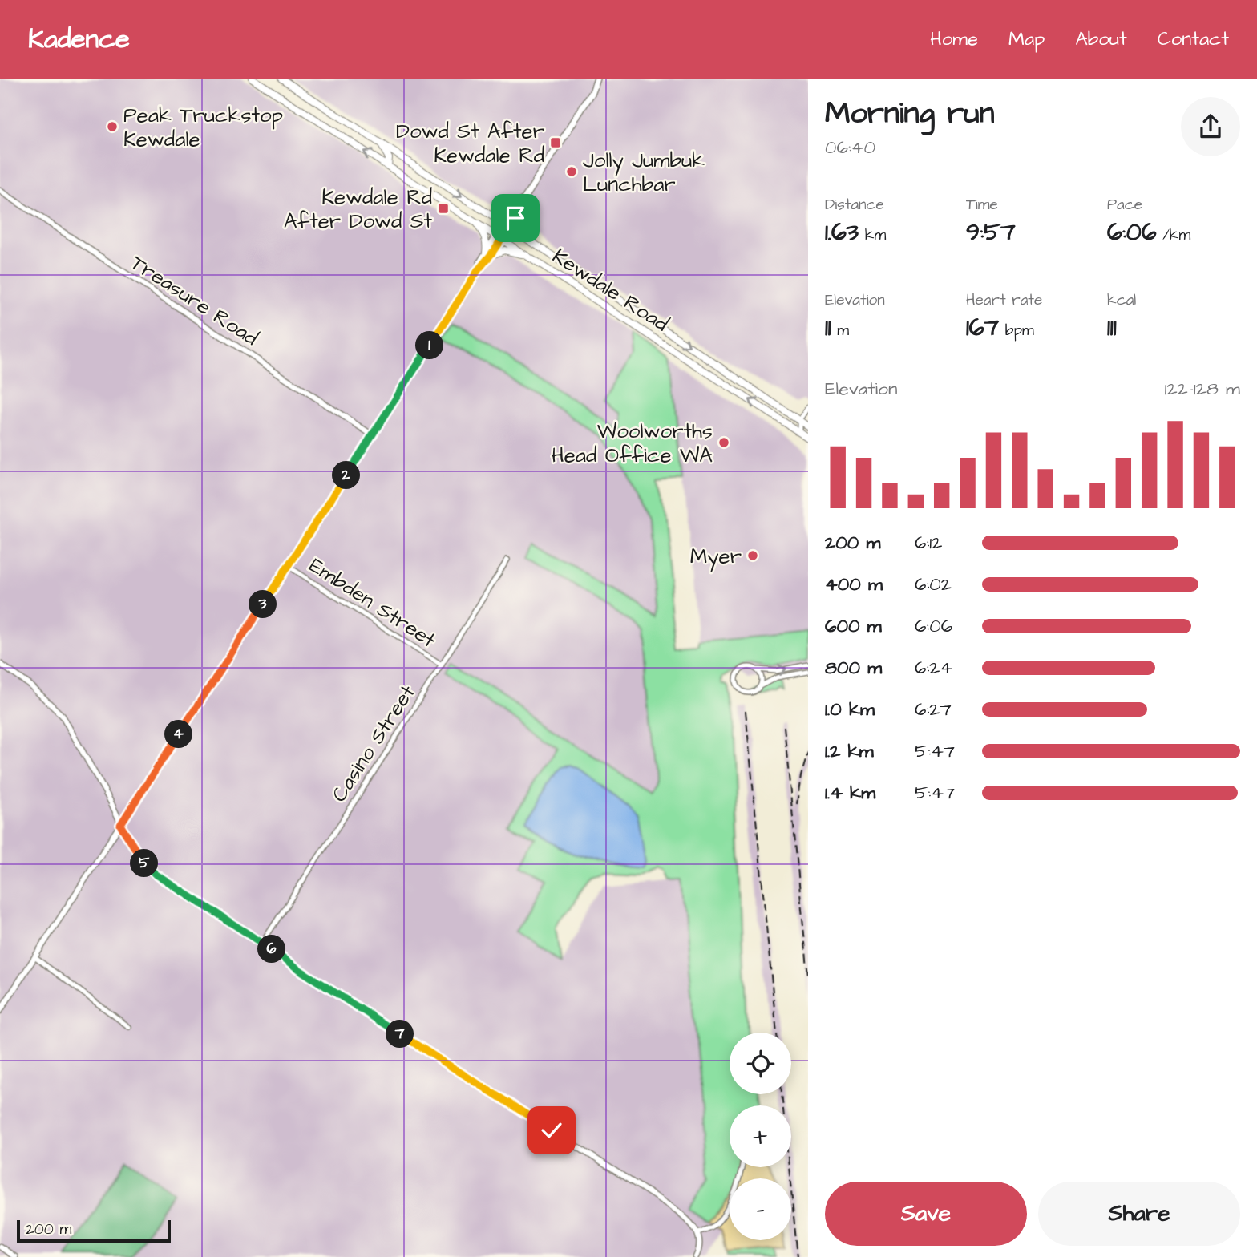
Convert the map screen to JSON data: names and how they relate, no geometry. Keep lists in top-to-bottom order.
{
  "streets": {
    "main road": ["Kewdale Road"],
    "street": ["Treasure Road", "Embden Street", "Casino Street"]
  },
  "crossings": [
    ["Embden Street", "Casino Street"]
  ],
  "places": {
    "other": [
      "Peak Truckstop Kewdale",
      "Jolly Jumbuk Lunchbar",
      "Woolworths Head Office WA",
      "Myer"
    ],
    "transit": ["Dowd St After Kewdale Rd", "Kewdale Rd After Dowd St"]
  },
  "scale_bar": "200 m",
  "page": {
    "header": "Kadence",
    "nav": [
      "Home",
      "Map",
      "About",
      "Contact"
    ],
    "heading": ["Morning run", "06:40"],
    "stats": [
      ["Distance", "1.63 km"],
      ["Time", "9:57"],
      ["Pace", "6:06 /km"],
      ["Elevation", "11 m"],
      ["Heart rate", "167 bpm"],
      ["kcal", "111"]
    ],
    "pins": [
      "1",
      "2",
      "3",
      "4",
      "5",
      "6",
      "7"
    ],
    "chart": ["Elevation", "122–128 m"],
    "list": [
      {
        "name": "200 m",
        "note": "6:12"
      },
      {
        "name": "400 m",
        "note": "6:02"
      },
      {
        "name": "600 m",
        "note": "6:06"
      },
      {
        "name": "800 m",
        "note": "6:24"
      },
      {
        "name": "1.0 km",
        "note": "6:27"
      },
      {
        "name": "1.2 km",
        "note": "5:47"
      },
      {
        "name": "1.4 km",
        "note": "5:47"
      }
    ],
    "map_buttons": ["+", "−"],
    "buttons": ["Save", "Share"],
    "scale": "200 m"
  }
}
